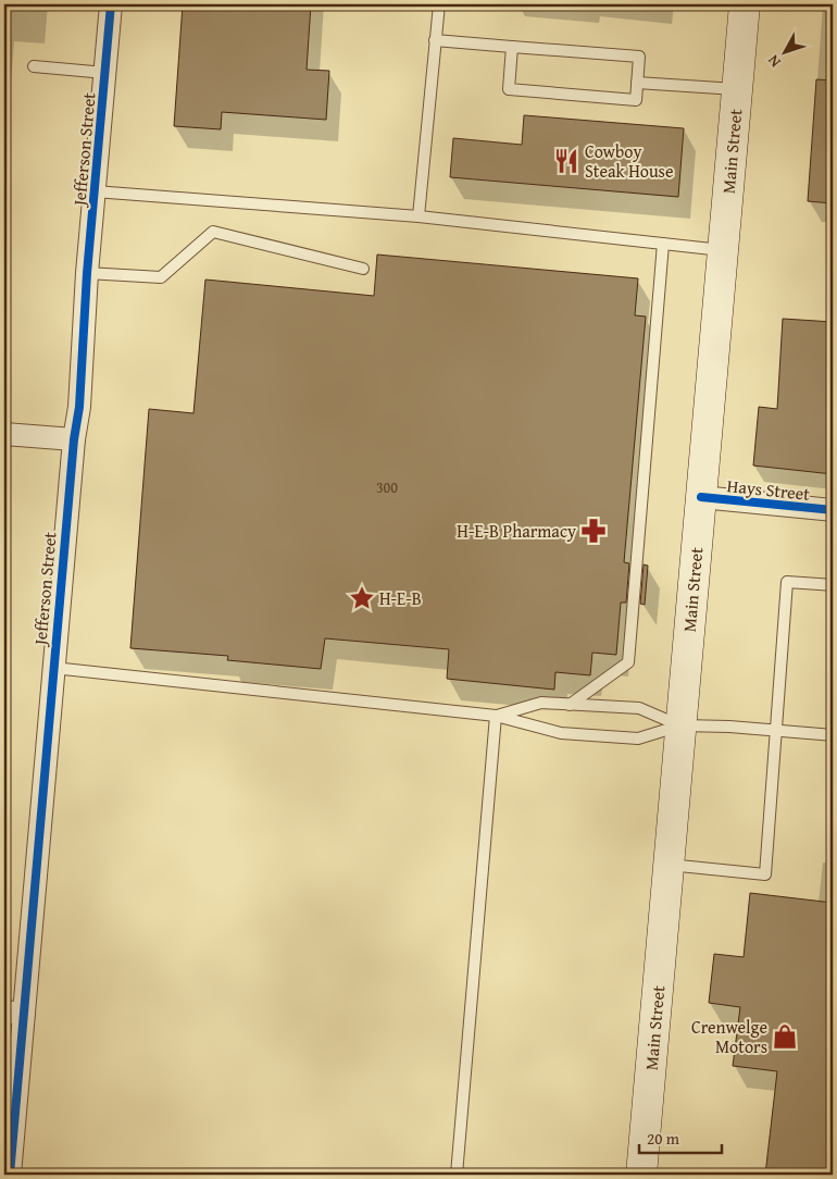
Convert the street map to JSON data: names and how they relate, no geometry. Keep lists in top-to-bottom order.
{
  "streets": {
    "main road": ["Main Street"],
    "street": ["Jefferson Street", "Hays Street"]
  },
  "crossings": [
    ["Main Street", "Hays Street"]
  ],
  "places": {
    "restaurant": ["Cowboy Steak House"],
    "pharmacy": ["H-E-B Pharmacy"],
    "place": ["H-E-B"],
    "shop": ["Crenwelge Motors"]
  },
  "house_numbers": ["300"],
  "scale_bar": "20 m",
  "north": "bottom left"
}
